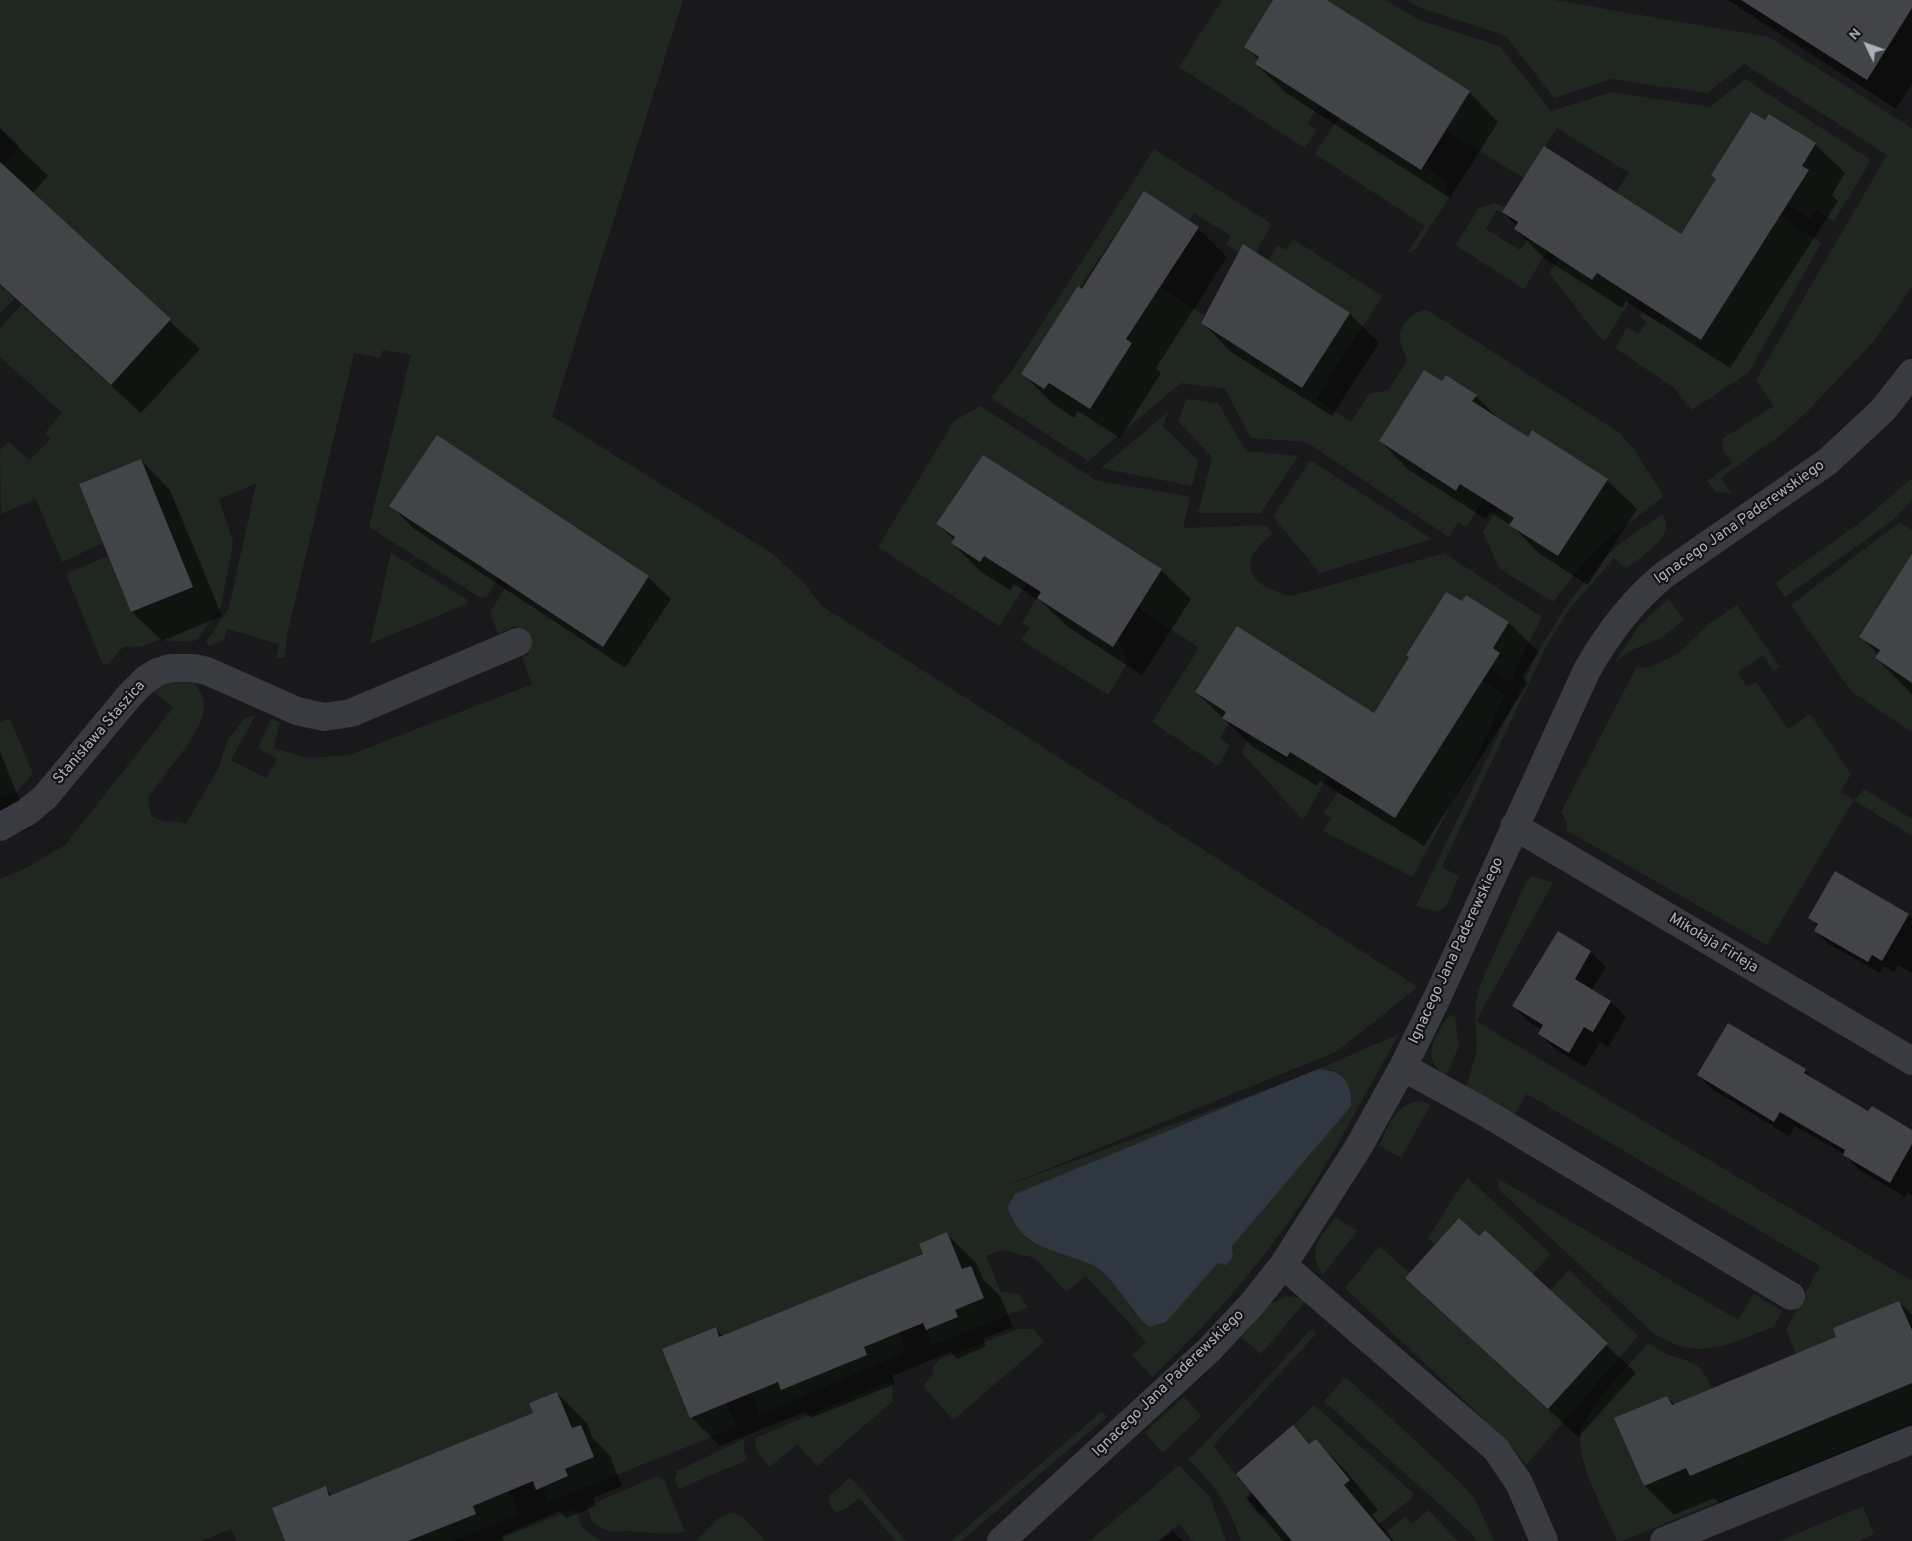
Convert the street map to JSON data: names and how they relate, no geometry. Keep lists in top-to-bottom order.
{
  "streets": {
    "street": ["Ignacego Jana Paderewskiego", "Stanisława Staszica", "Mikołaja Firleja"]
  },
  "crossings": [
    ["Ignacego Jana Paderewskiego", "Mikołaja Firleja"]
  ],
  "north": "top left"
}
